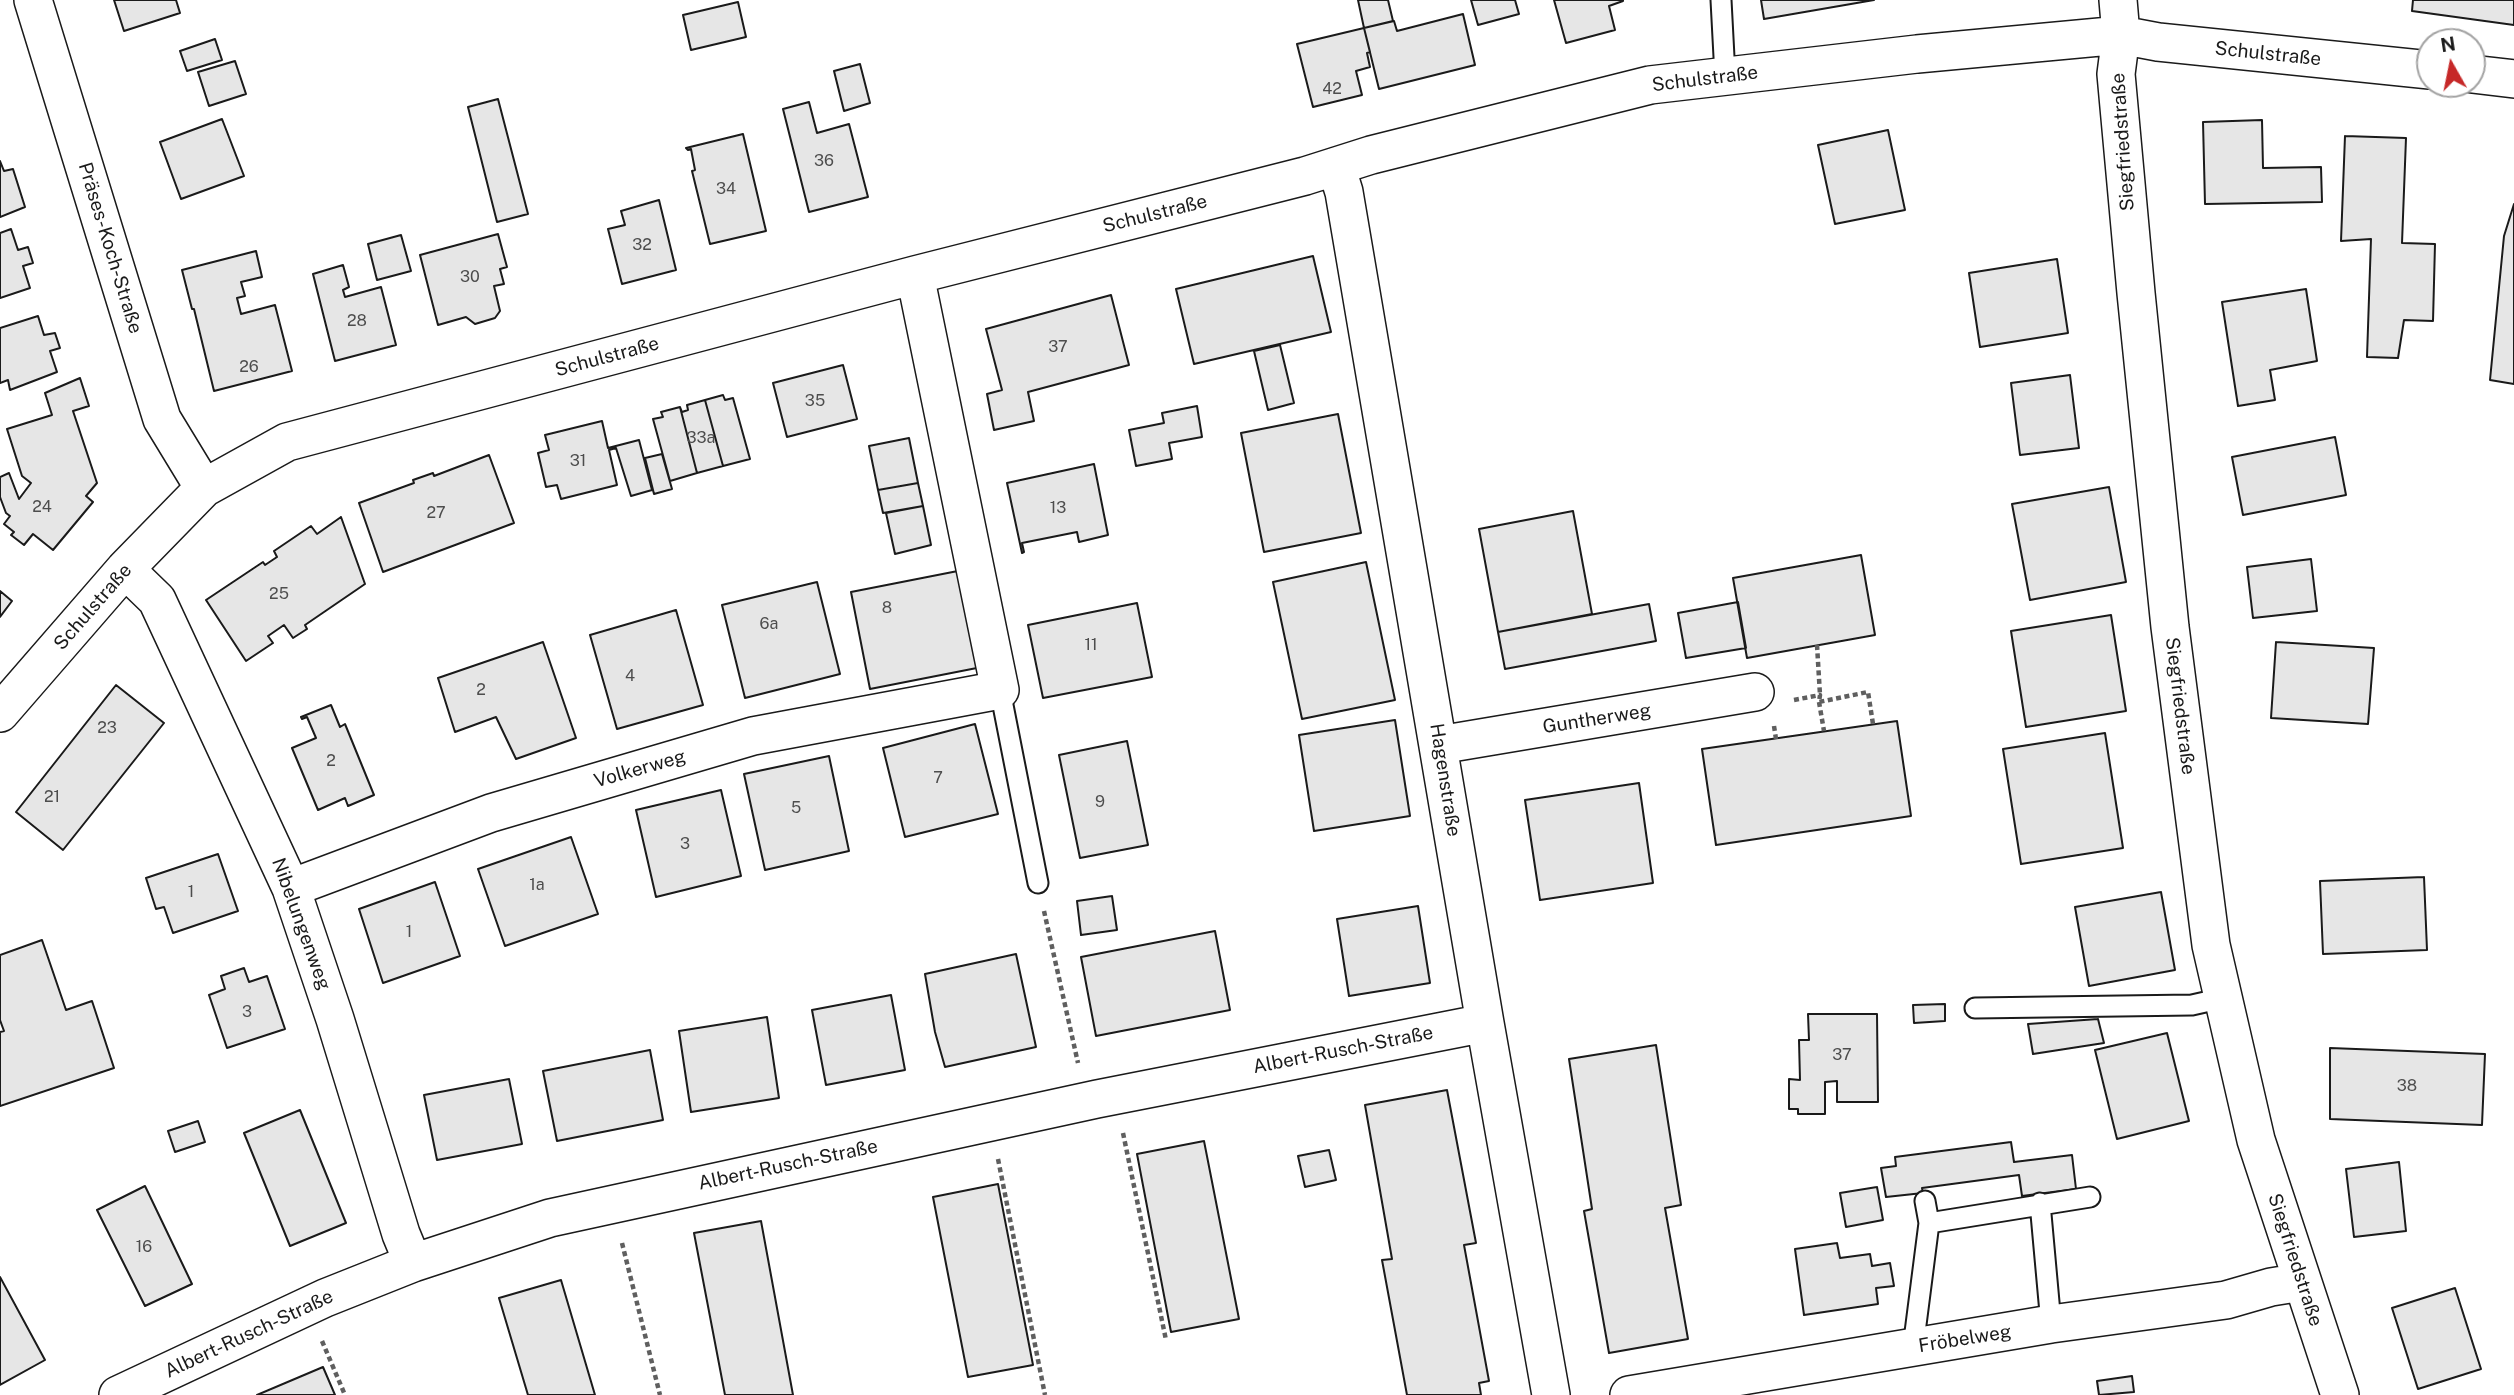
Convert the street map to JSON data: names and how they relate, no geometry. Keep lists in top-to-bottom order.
{
  "streets": {
    "street": [
      "Schulstraße",
      "Siegfriedstraße",
      "Präses-Koch-Straße",
      "Guntherweg",
      "Volkerweg",
      "Hagenstraße",
      "Nibelungenweg",
      "Albert-Rusch-Straße",
      "Fröbelweg"
    ]
  },
  "crossings": [
    ["Schulstraße", "Siegfriedstraße"],
    ["Schulstraße", "Präses-Koch-Straße"],
    ["Schulstraße", "Hagenstraße"],
    ["Schulstraße", "Nibelungenweg"],
    ["Siegfriedstraße", "Fröbelweg"],
    ["Guntherweg", "Hagenstraße"],
    ["Volkerweg", "Nibelungenweg"],
    ["Hagenstraße", "Albert-Rusch-Straße"],
    ["Nibelungenweg", "Albert-Rusch-Straße"]
  ],
  "house_numbers": [
    "42",
    "36",
    "34",
    "32",
    "30",
    "28",
    "37",
    "26",
    "35",
    "33a",
    "31",
    "24",
    "13",
    "27",
    "25",
    "8",
    "6a",
    "11",
    "4",
    "2",
    "23",
    "2",
    "7",
    "21",
    "9",
    "5",
    "3",
    "1a",
    "1",
    "1",
    "3",
    "37",
    "38",
    "16"
  ],
  "north": "top"
}
